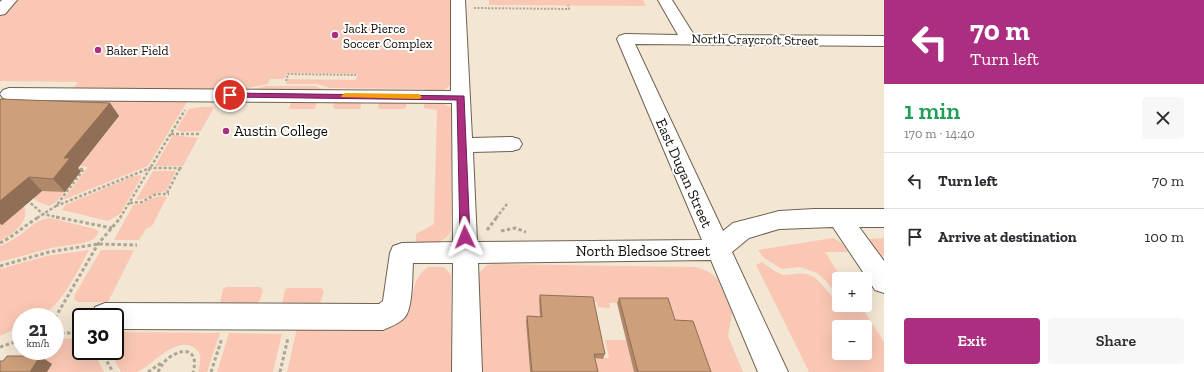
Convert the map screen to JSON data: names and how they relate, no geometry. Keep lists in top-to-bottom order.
{
  "streets": {
    "street": ["North Craycroft Street", "East Dugan Street", "North Bledsoe Street"]
  },
  "crossings": [
    ["North Craycroft Street", "East Dugan Street"],
    ["East Dugan Street", "North Bledsoe Street"]
  ],
  "places": ["Jack Pierce Soccer Complex", "Baker Field", "Austin College"],
  "page": {
    "turn": ["70 m", "Turn left"],
    "heading": ["1 min", "170 m · 14:40"],
    "list": [
      {
        "name": "Turn left",
        "value": "70 m"
      },
      {
        "name": "Arrive at destination",
        "value": "100 m"
      }
    ],
    "map_buttons": ["+", "−"],
    "speed": "21 km/h",
    "limit": "30",
    "buttons": ["Exit", "Share"]
  }
}
